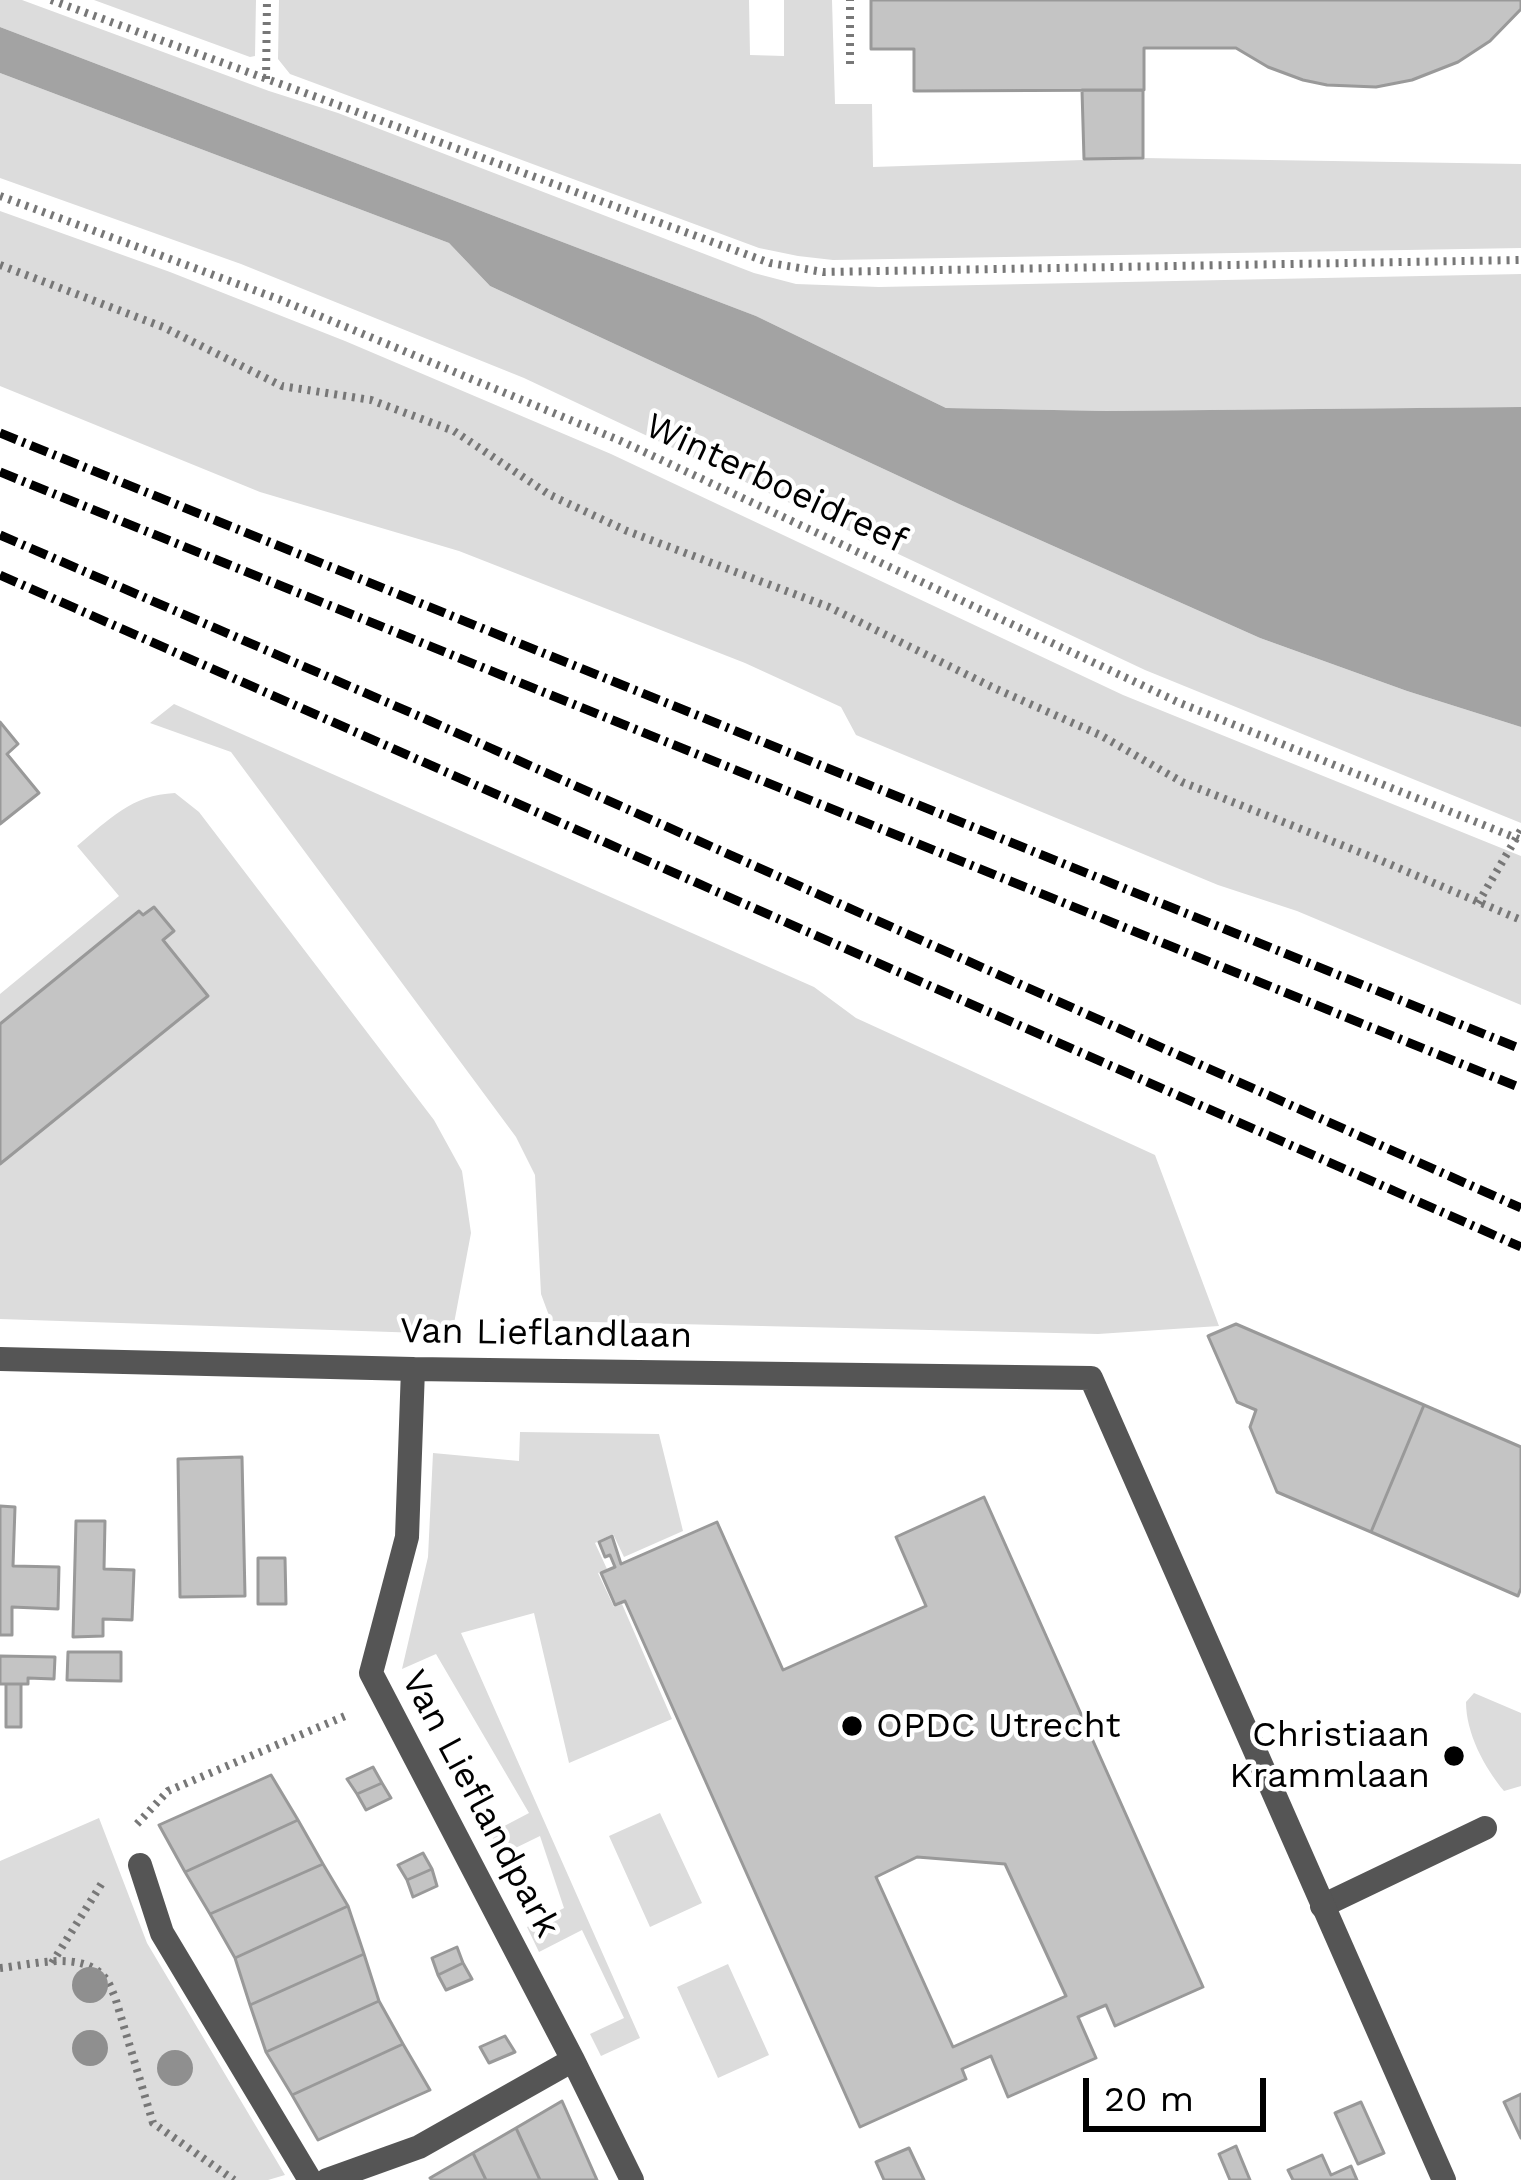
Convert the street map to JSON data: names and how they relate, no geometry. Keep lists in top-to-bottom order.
{
  "streets": {
    "street": ["Van Lieflandlaan", "Van Lieflandpark"],
    "path": ["Winterboeidreef"]
  },
  "crossings": [
    ["Van Lieflandlaan", "Van Lieflandpark"]
  ],
  "places": ["OPDC Utrecht", "Christiaan Krammlaan"],
  "scale_bar": "20 m"
}
